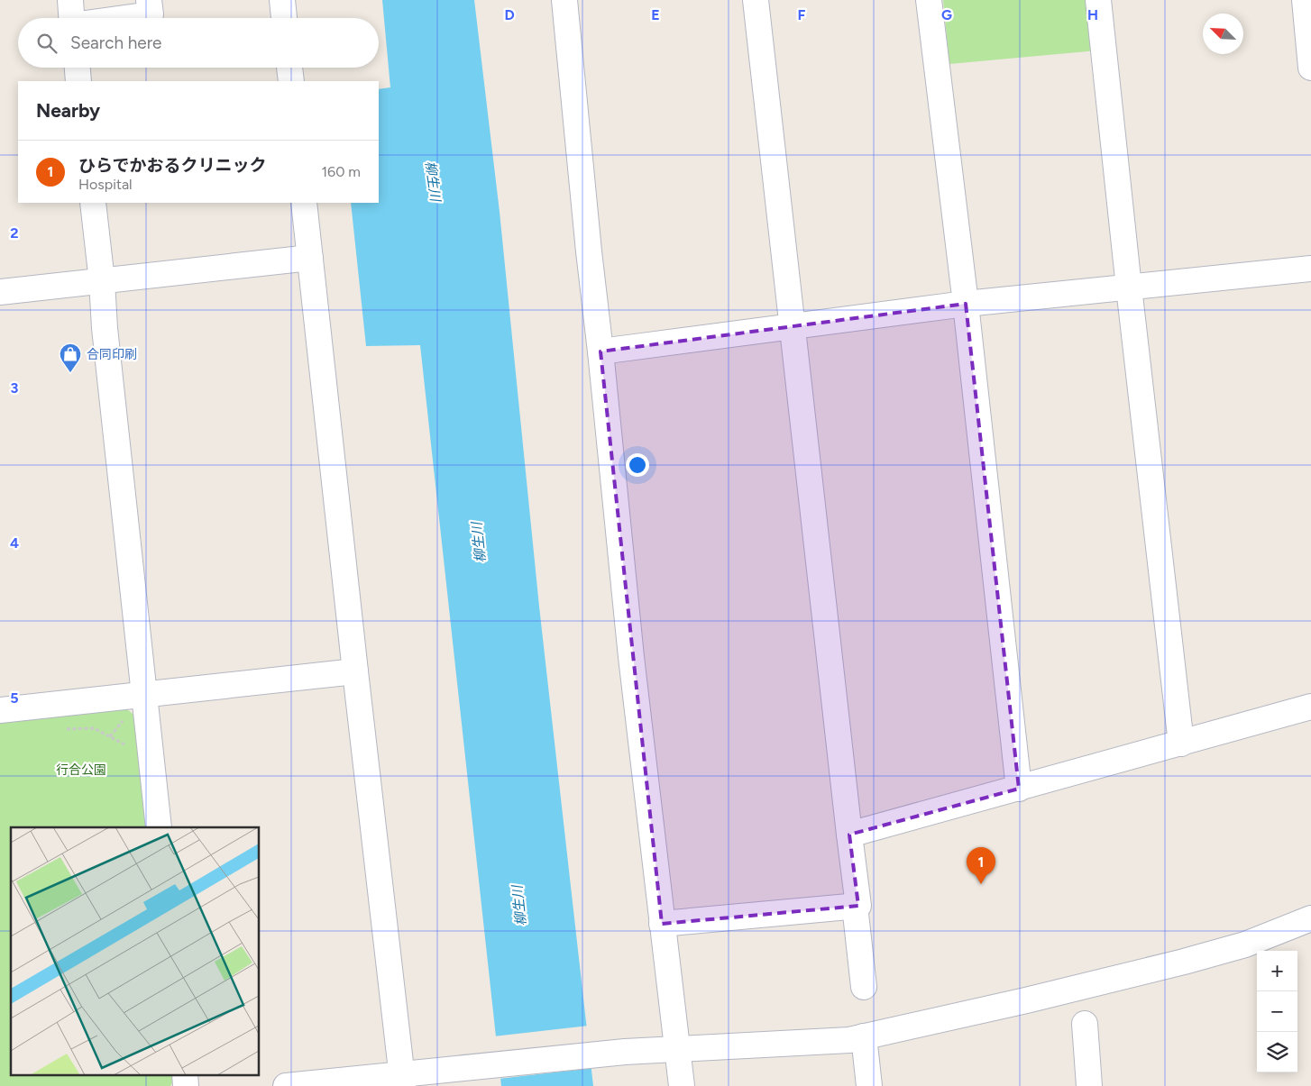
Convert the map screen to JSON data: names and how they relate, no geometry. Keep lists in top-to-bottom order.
{
  "water": ["柳生川"],
  "parks": ["行合公園"],
  "places": {
    "shop": ["合同印刷"]
  },
  "north": "top left",
  "page": {
    "search": "Search here",
    "heading": "Nearby",
    "list": [
      {
        "mark": "1",
        "name": "ひらでかおるクリニック",
        "note": "Hospital",
        "value": "160 m"
      }
    ],
    "pins": "1",
    "map_buttons": ["+", "−"]
  },
  "grid": {
    "columns": [
      "D",
      "E",
      "F",
      "G",
      "H"
    ],
    "rows": [
      "2",
      "3",
      "4",
      "5"
    ]
  }
}
